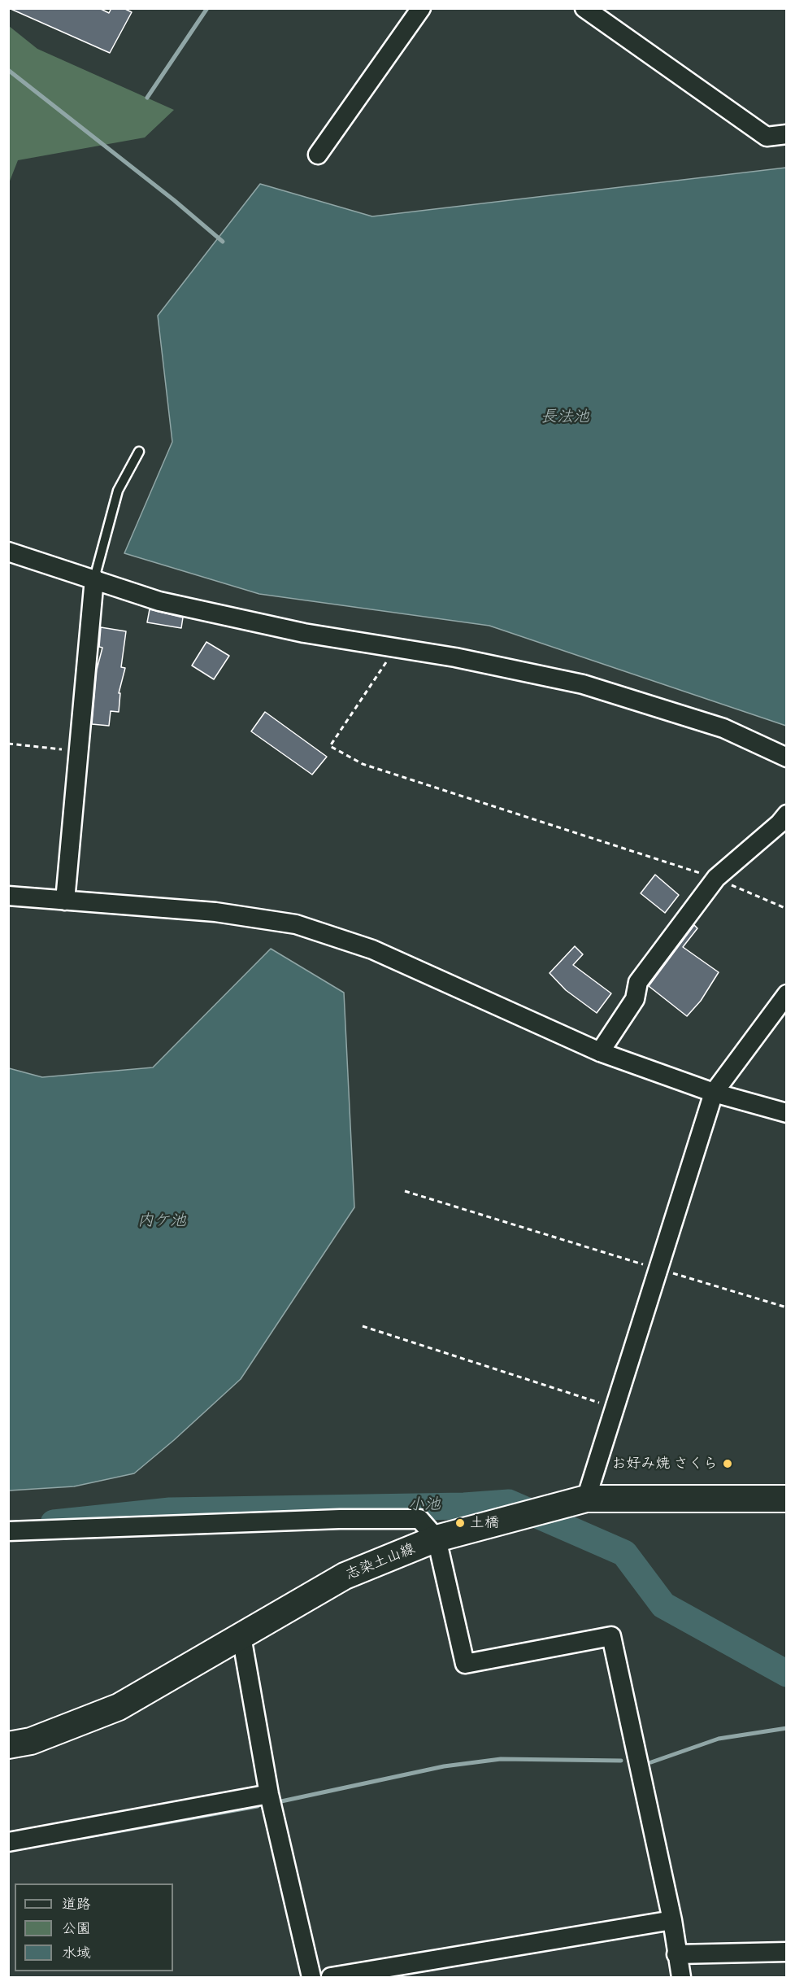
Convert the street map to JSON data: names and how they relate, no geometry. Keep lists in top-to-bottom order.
{
  "streets": {
    "main road": ["志染土山線"]
  },
  "water": ["長法池", "内ケ池", "小池"],
  "places": ["お好み焼 さくら", "土橋"],
  "legend": ["道路", "公園", "水域"]
}
